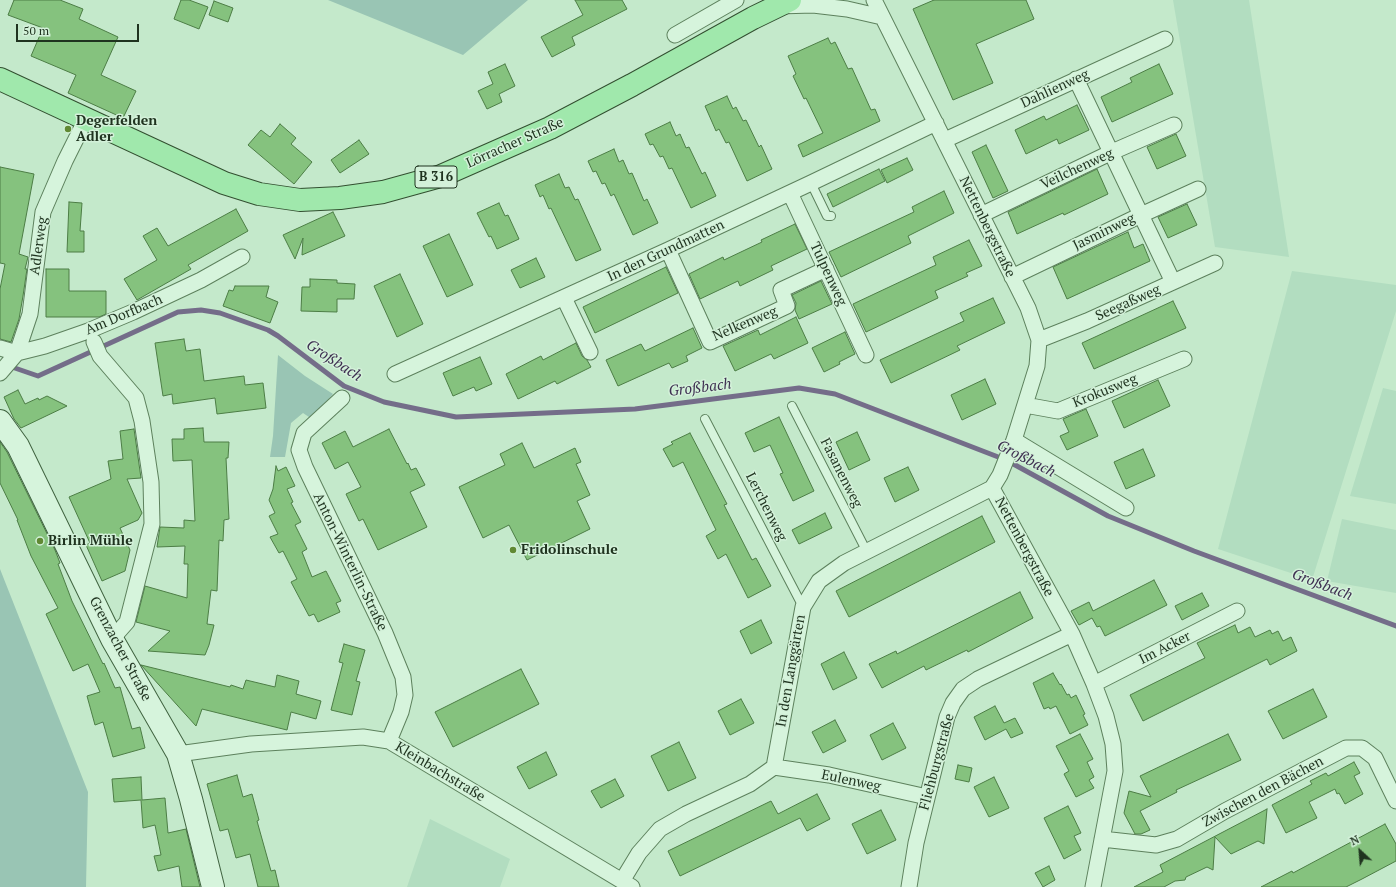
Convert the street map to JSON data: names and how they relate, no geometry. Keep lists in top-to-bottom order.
{
  "streets": {
    "main road": ["Lörracher Straße", "B 316", "Grenzacher Straße"],
    "street": [
      "Dahlienweg",
      "Veilchenweg",
      "Nettenbergstraße",
      "Jasminweg",
      "Adlerweg",
      "In den Grundmatten",
      "Tulpenweg",
      "Seegaßweg",
      "Am Dorfbach",
      "Nelkenweg",
      "Krokusweg",
      "Anton-Winterlin-Straße",
      "Im Acker",
      "In den Langgärten",
      "Fliehburgstraße",
      "Kleinbachstraße",
      "Eulenweg",
      "Zwischen den Bächen"
    ],
    "lane": ["Fasanenweg", "Lerchenweg"]
  },
  "crossings": [
    ["Dahlienweg", "Nettenbergstraße"],
    ["Lörracher Straße", "Adlerweg"],
    ["Veilchenweg", "Nettenbergstraße"],
    ["Nettenbergstraße", "Jasminweg"],
    ["Nettenbergstraße", "In den Grundmatten"],
    ["Nettenbergstraße", "Seegaßweg"],
    ["Nettenbergstraße", "Krokusweg"],
    ["Nettenbergstraße", "Im Acker"],
    ["Nettenbergstraße", "In den Langgärten"],
    ["Nettenbergstraße", "Fliehburgstraße"],
    ["Nettenbergstraße", "Zwischen den Bächen"],
    ["Adlerweg", "Am Dorfbach"],
    ["In den Grundmatten", "Tulpenweg"],
    ["In den Grundmatten", "Nelkenweg"],
    ["Tulpenweg", "Nelkenweg"],
    ["Fasanenweg", "In den Langgärten"],
    ["Lerchenweg", "In den Langgärten"],
    ["Anton-Winterlin-Straße", "Kleinbachstraße"],
    ["Grenzacher Straße", "Kleinbachstraße"],
    ["In den Langgärten", "Eulenweg"],
    ["Fliehburgstraße", "Eulenweg"]
  ],
  "water": ["Großbach"],
  "places": ["Degerfelden Adler", "Birlin Mühle", "Fridolinschule"],
  "scale_bar": "50 m",
  "north": "top left"
}
